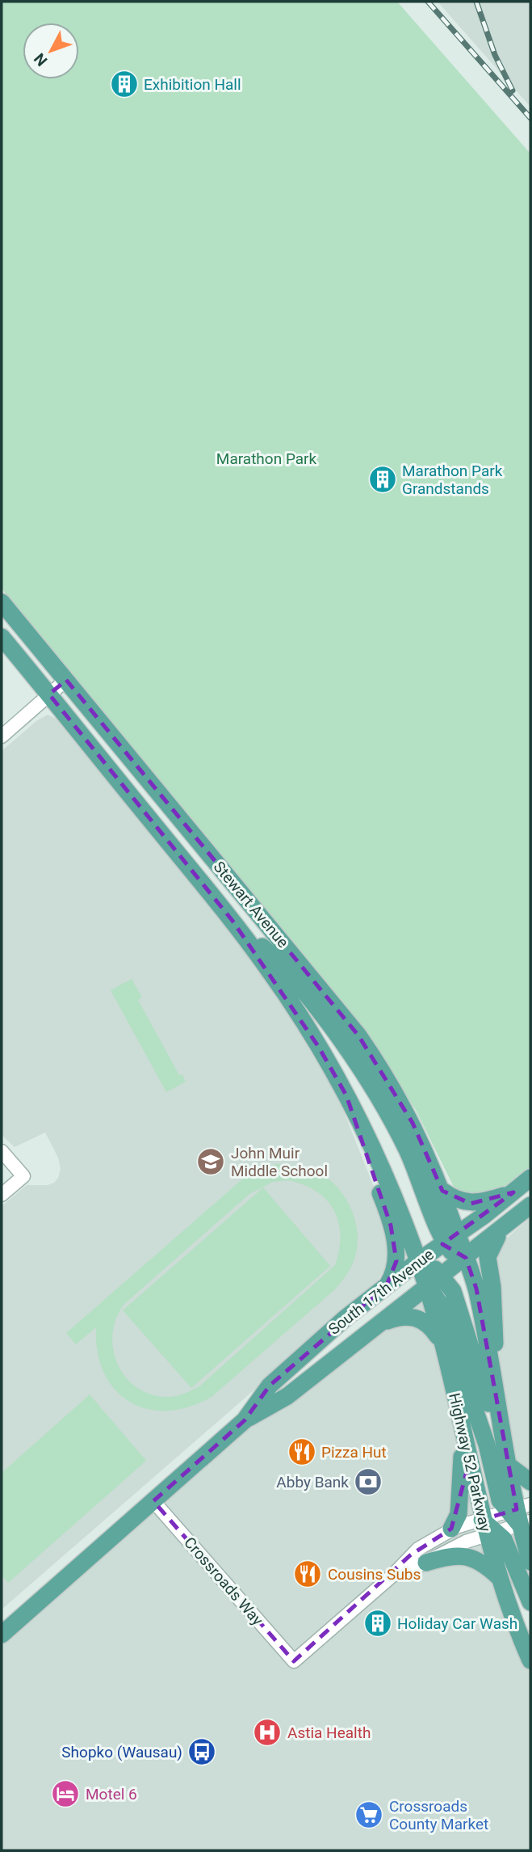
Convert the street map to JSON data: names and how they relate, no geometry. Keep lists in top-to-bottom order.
{
  "streets": {
    "main road": ["Stewart Avenue", "South 17th Avenue", "Highway 52 Parkway"],
    "street": ["Crossroads Way"]
  },
  "crossings": [
    ["Stewart Avenue", "South 17th Avenue"],
    ["Stewart Avenue", "Highway 52 Parkway"],
    ["South 17th Avenue", "Highway 52 Parkway"],
    ["South 17th Avenue", "Crossroads Way"]
  ],
  "parks": ["Marathon Park"],
  "places": {
    "building": ["Exhibition Hall", "Marathon Park Grandstands", "Holiday Car Wash"],
    "school or university": ["John Muir Middle School"],
    "restaurant": ["Pizza Hut", "Cousins Subs"],
    "bank": ["Abby Bank"],
    "hospital": ["Astia Health"],
    "bus stop": ["Shopko (Wausau)"],
    "hotel": ["Motel 6"],
    "supermarket": ["Crossroads County Market"]
  },
  "north": "bottom left"
}
